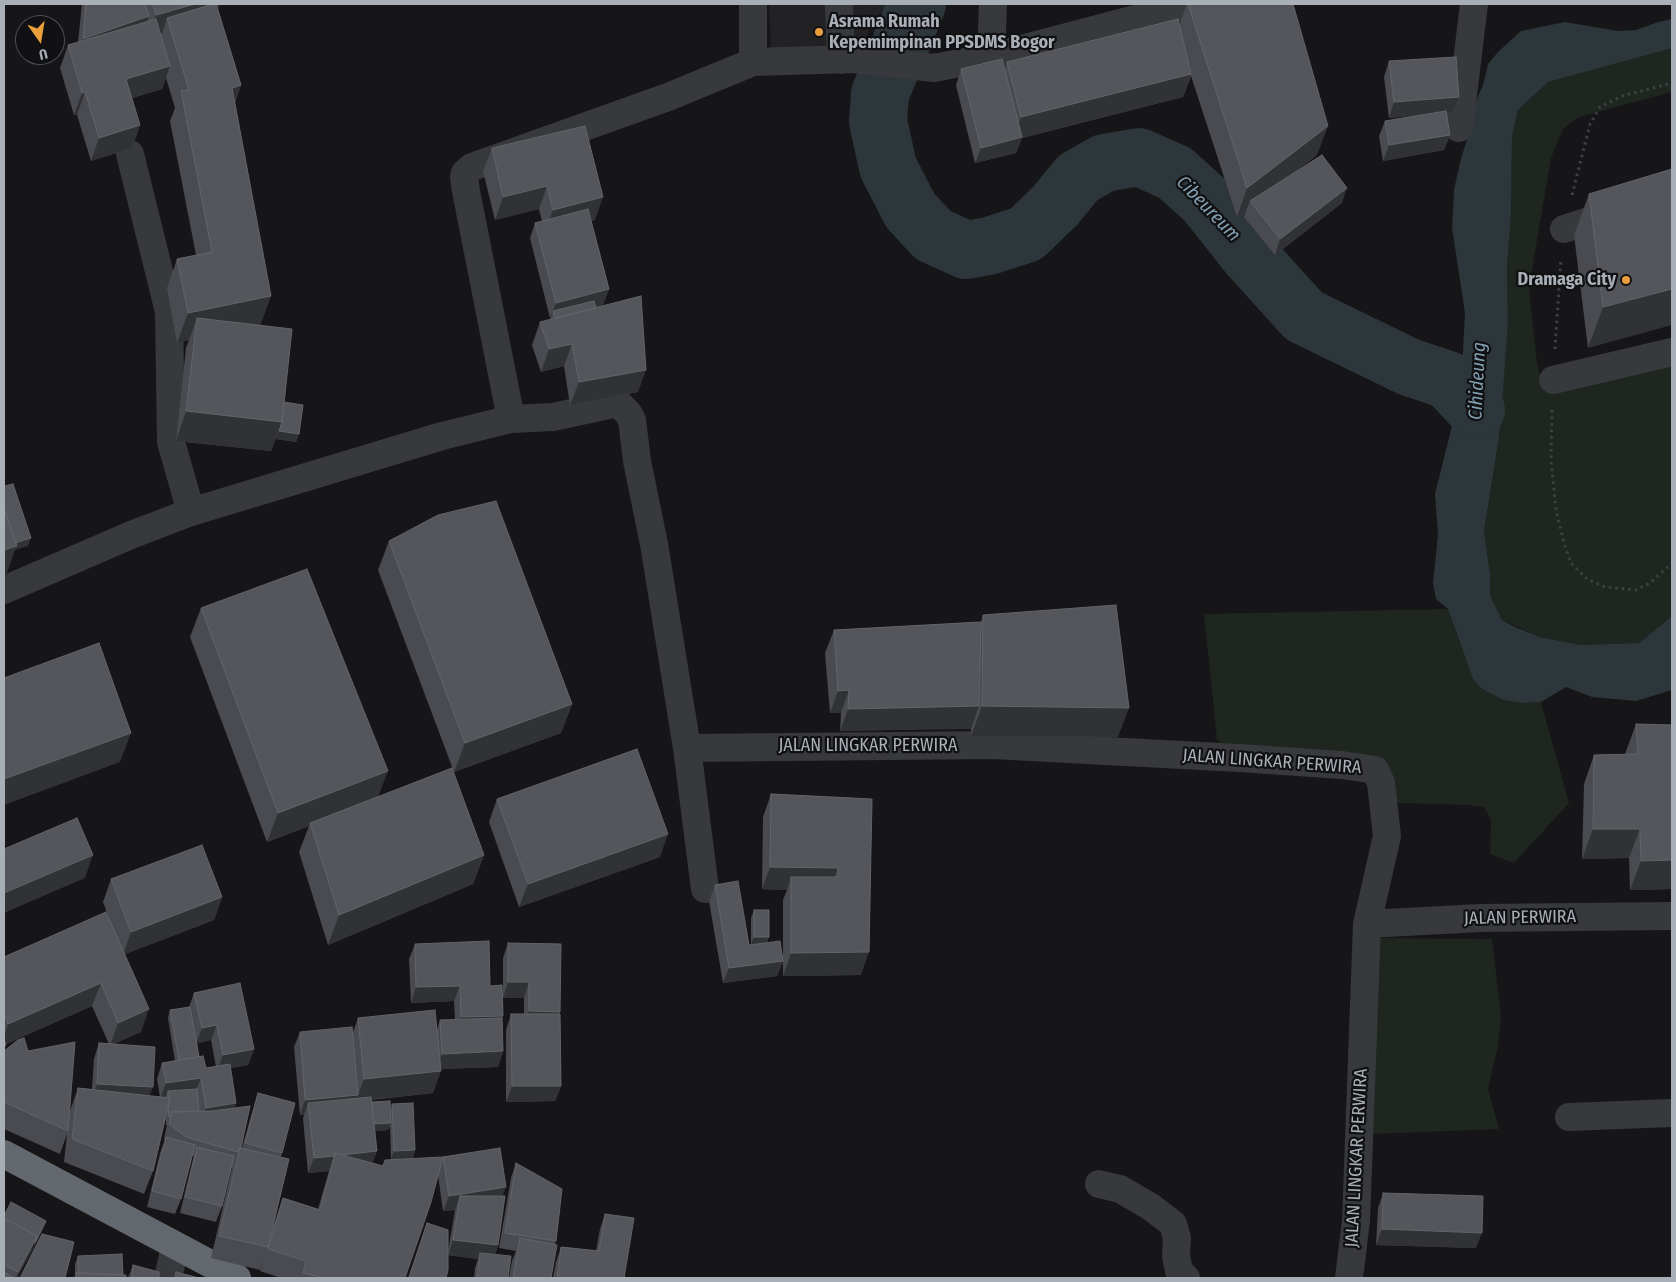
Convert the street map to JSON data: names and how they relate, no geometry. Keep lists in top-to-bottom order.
{
  "streets": {
    "street": ["JALAN LINGKAR PERWIRA", "JALAN PERWIRA"]
  },
  "crossings": [
    ["JALAN LINGKAR PERWIRA", "JALAN PERWIRA"]
  ],
  "water": ["Cibeureum", "Cihideung"],
  "places": ["Asrama Rumah Kepemimpinan PPSDMS Bogor", "Dramaga City"],
  "north": "bottom"
}
